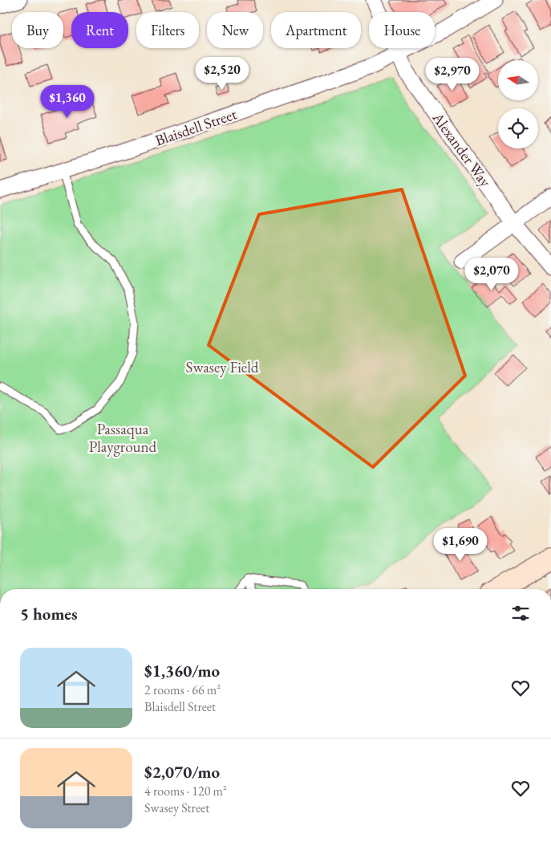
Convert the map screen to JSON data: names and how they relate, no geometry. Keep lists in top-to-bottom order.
{
  "streets": {
    "street": ["Blaisdell Street", "Alexander Way"]
  },
  "crossings": [
    ["Blaisdell Street", "Alexander Way"]
  ],
  "parks": ["Swasey Field", "Passaqua Playground"],
  "north": "left",
  "page": {
    "chip": [
      "Buy",
      "Rent",
      "Filters",
      "New",
      "Apartment",
      "House"
    ],
    "price": [
      "$2,520",
      "$2,970",
      "$1,360",
      "$2,070",
      "$1,690"
    ],
    "heading": "5 homes",
    "list": [
      {
        "name": "$1,360/mo",
        "note": "2 rooms · 66 m² · Blaisdell Street"
      },
      {
        "name": "$2,070/mo",
        "note": "4 rooms · 120 m² · Swasey Street"
      }
    ]
  }
}
